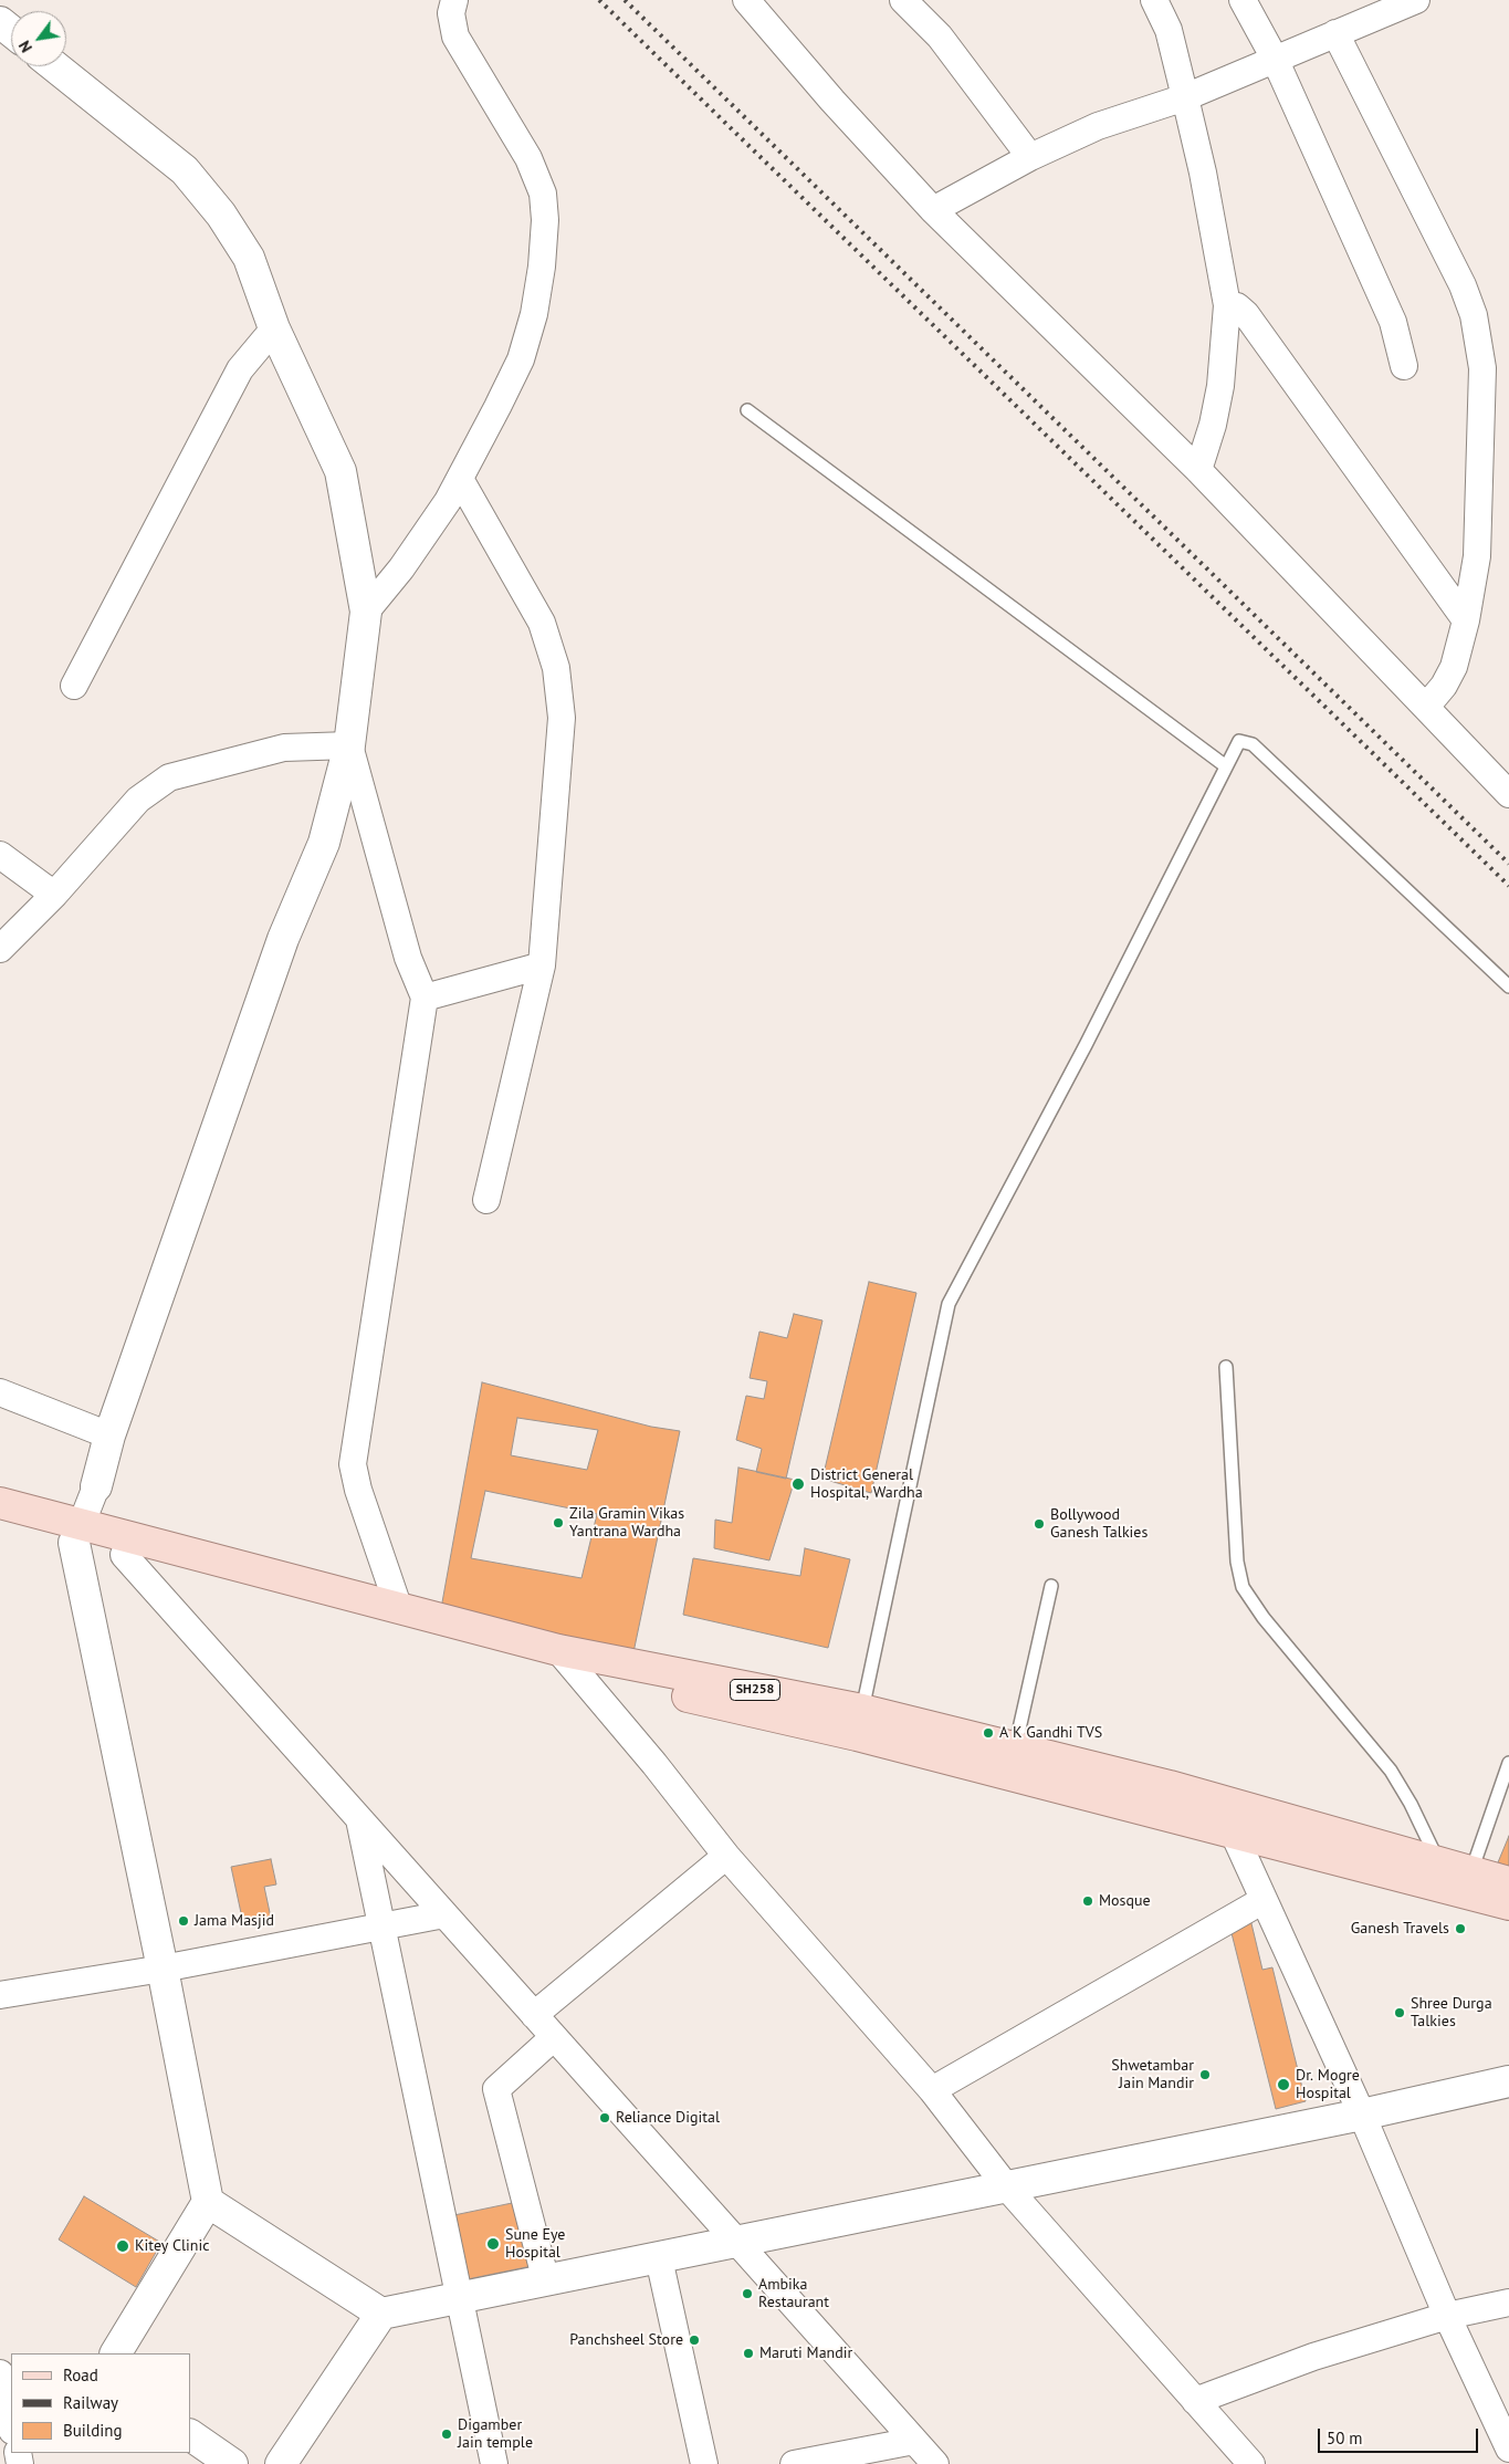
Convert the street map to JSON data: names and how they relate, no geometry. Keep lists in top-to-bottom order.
{
  "streets": {
    "main road": ["SH258"]
  },
  "places": [
    "District General Hospital, Wardha",
    "Zila Gramin Vikas Yantrana Wardha",
    "Bollywood Ganesh Talkies",
    "A K Gandhi TVS",
    "Mosque",
    "Jama Masjid",
    "Ganesh Travels",
    "Shree Durga Talkies",
    "Shwetambar Jain Mandir",
    "Dr. Mogre Hospital",
    "Reliance Digital",
    "Sune Eye Hospital",
    "Kitey Clinic",
    "Ambika Restaurant",
    "Panchsheel Store",
    "Maruti Mandir",
    "Digamber Jain temple"
  ],
  "legend": ["Road", "Railway", "Building"],
  "scale_bar": "50 m",
  "north": "bottom left"
}
